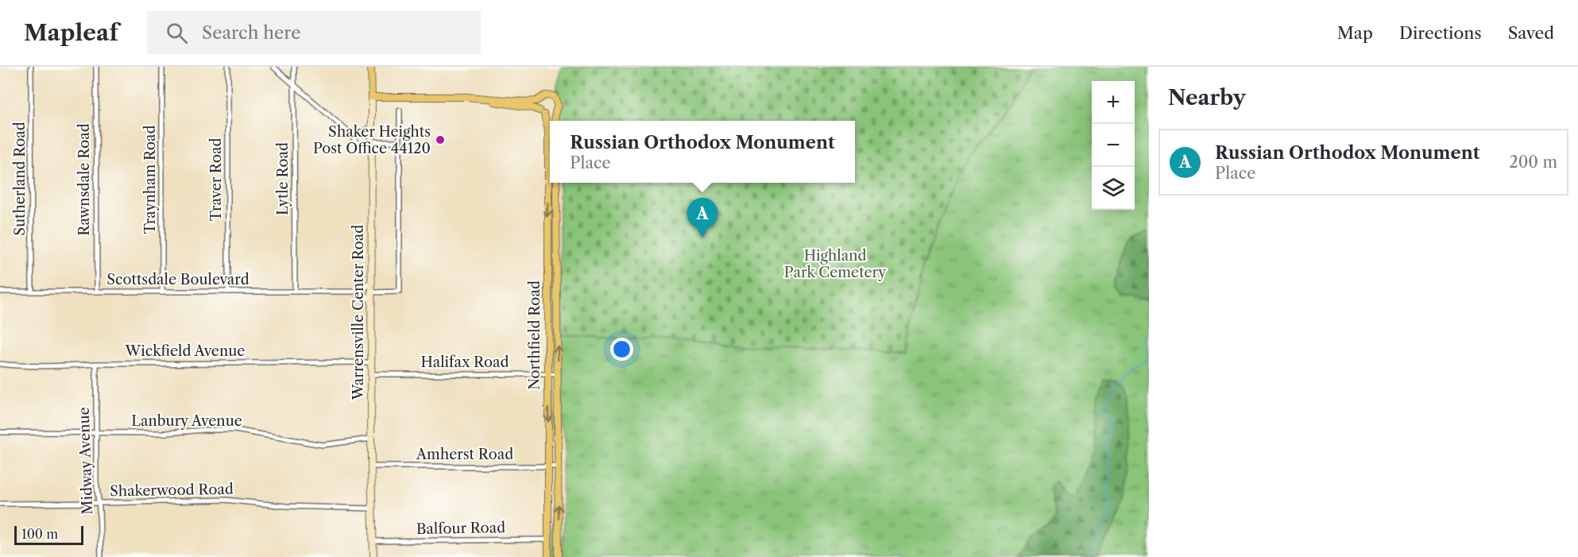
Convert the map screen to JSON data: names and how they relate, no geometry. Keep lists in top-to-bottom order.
{
  "streets": {
    "main road": ["Warrensville Center Road", "Northfield Road"],
    "street": [
      "Sutherland Road",
      "Lytle Road",
      "Rawnsdale Road",
      "Traynham Road",
      "Traver Road",
      "Scottsdale Boulevard",
      "Wickfield Avenue",
      "Halifax Road",
      "Lanbury Avenue",
      "Amherst Road",
      "Midway Avenue",
      "Shakerwood Road",
      "Balfour Road"
    ]
  },
  "crossings": [
    ["Sutherland Road", "Scottsdale Boulevard"],
    ["Lytle Road", "Scottsdale Boulevard"],
    ["Rawnsdale Road", "Scottsdale Boulevard"],
    ["Traynham Road", "Scottsdale Boulevard"],
    ["Traver Road", "Scottsdale Boulevard"],
    ["Warrensville Center Road", "Wickfield Avenue"],
    ["Warrensville Center Road", "Halifax Road"],
    ["Warrensville Center Road", "Lanbury Avenue"],
    ["Warrensville Center Road", "Amherst Road"],
    ["Warrensville Center Road", "Shakerwood Road"],
    ["Warrensville Center Road", "Balfour Road"],
    ["Northfield Road", "Halifax Road"],
    ["Northfield Road", "Amherst Road"],
    ["Northfield Road", "Balfour Road"],
    ["Wickfield Avenue", "Midway Avenue"],
    ["Lanbury Avenue", "Midway Avenue"],
    ["Midway Avenue", "Shakerwood Road"]
  ],
  "parks": ["Highland Park Cemetery"],
  "places": ["Shaker Heights Post Office 44120"],
  "scale_bar": "100 m",
  "page": {
    "header": "Mapleaf",
    "search": "Search here",
    "nav": ["Map", "Directions", "Saved"],
    "heading": "Nearby",
    "map_buttons": ["+", "−"],
    "popup": ["Russian Orthodox Monument", "Place"],
    "list": [
      {
        "mark": "A",
        "name": "Russian Orthodox Monument",
        "note": "Place",
        "value": "200 m"
      }
    ],
    "pins": "A",
    "scale": "100 m"
  }
}
